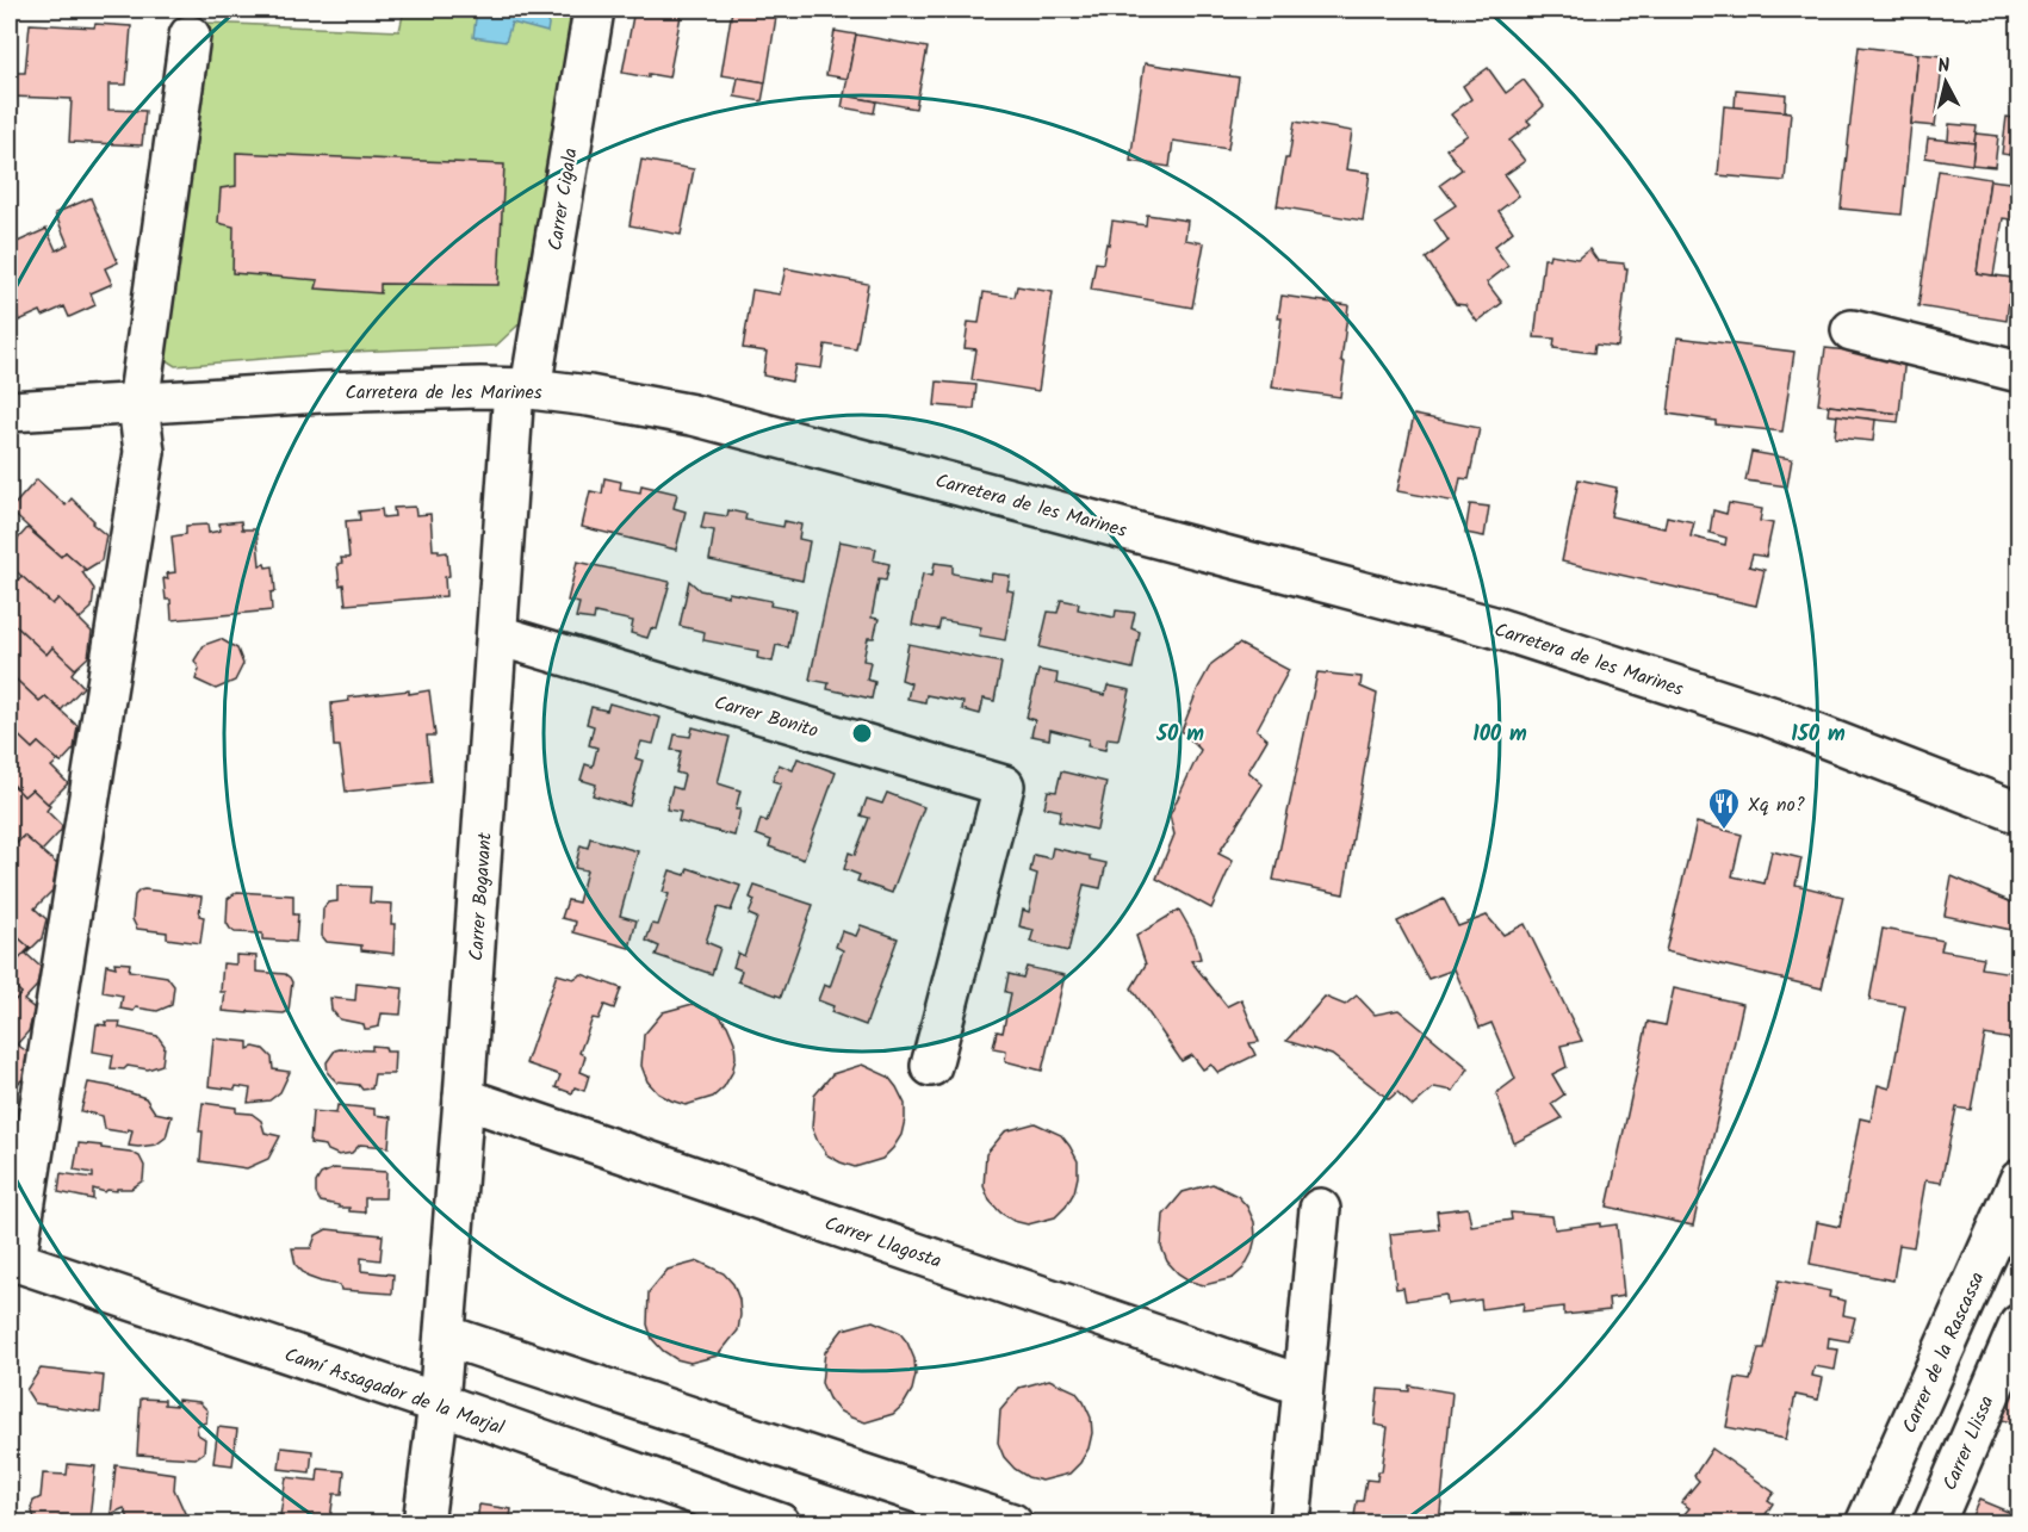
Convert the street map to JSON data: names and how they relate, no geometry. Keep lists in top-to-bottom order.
{
  "streets": {
    "street": [
      "Carrer Cigala",
      "Carretera de les Marines",
      "Carrer Bonito",
      "Carrer Bogavant",
      "Carrer Llagosta",
      "Carrer de la Rascassa",
      "Camí Assagador de la Marjal",
      "Carrer Llissa"
    ]
  },
  "crossings": [
    ["Carrer Cigala", "Carretera de les Marines"],
    ["Carrer Cigala", "Carrer Bogavant"],
    ["Carretera de les Marines", "Carrer Bogavant"],
    ["Carrer Bonito", "Carrer Bogavant"],
    ["Carrer Bogavant", "Carrer Llagosta"],
    ["Carrer Bogavant", "Camí Assagador de la Marjal"]
  ],
  "places": {
    "restaurant": ["Xq no?"]
  },
  "north": "top",
  "rings": ["50 m", "100 m", "150 m"]
}
